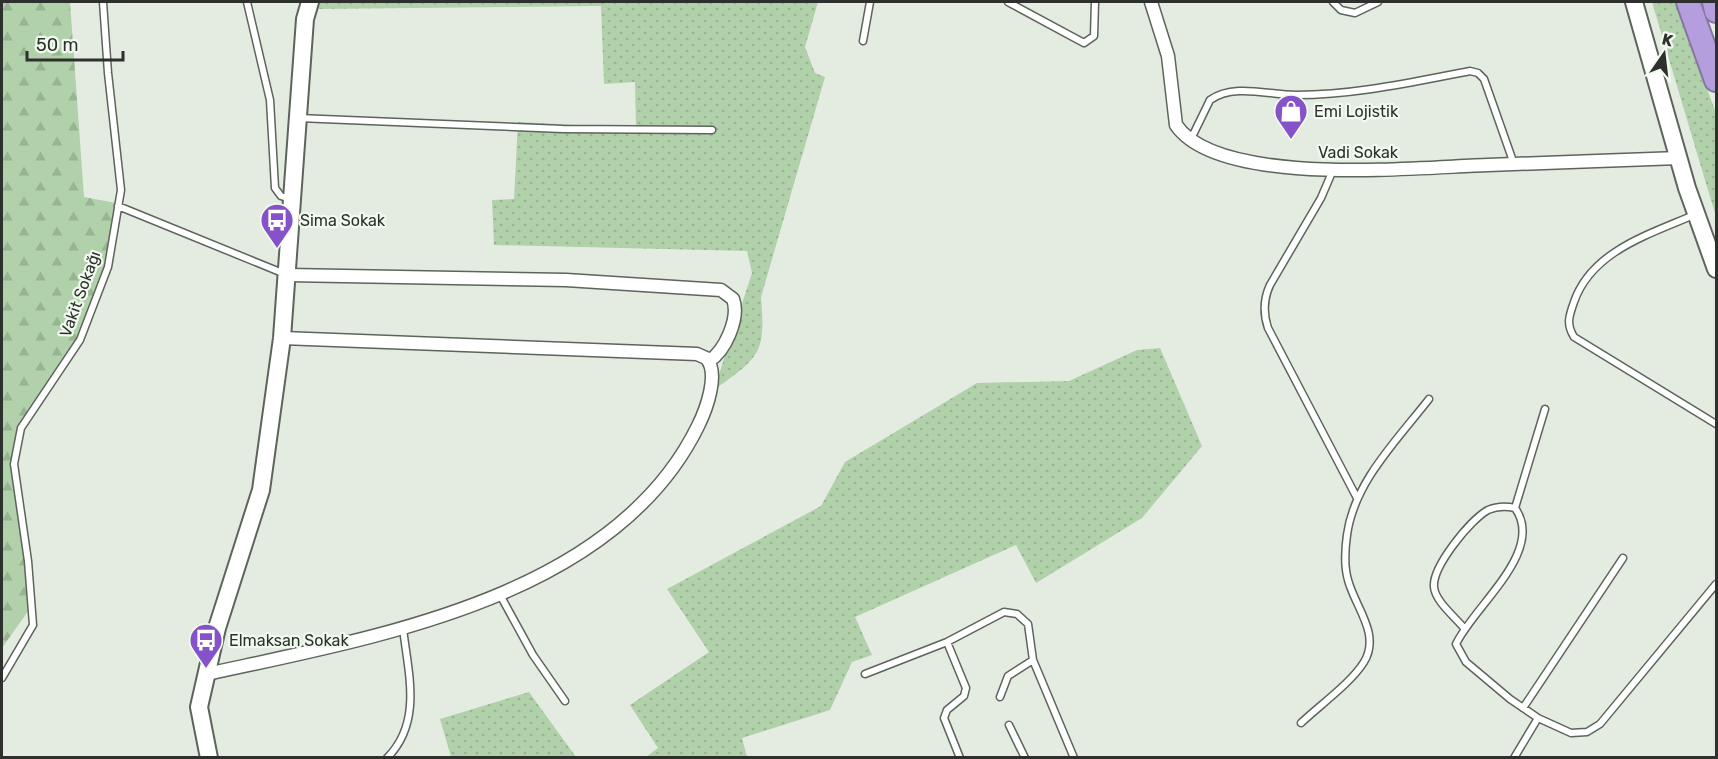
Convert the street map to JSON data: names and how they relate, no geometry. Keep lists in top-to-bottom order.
{
  "streets": {
    "street": ["Vadi Sokak"],
    "lane": ["Vakit Sokağı"]
  },
  "places": {
    "shop": ["Emi Lojistik"],
    "bus stop": ["Sima Sokak", "Elmaksan Sokak"]
  },
  "scale_bar": "50 m",
  "north": "top"
}
